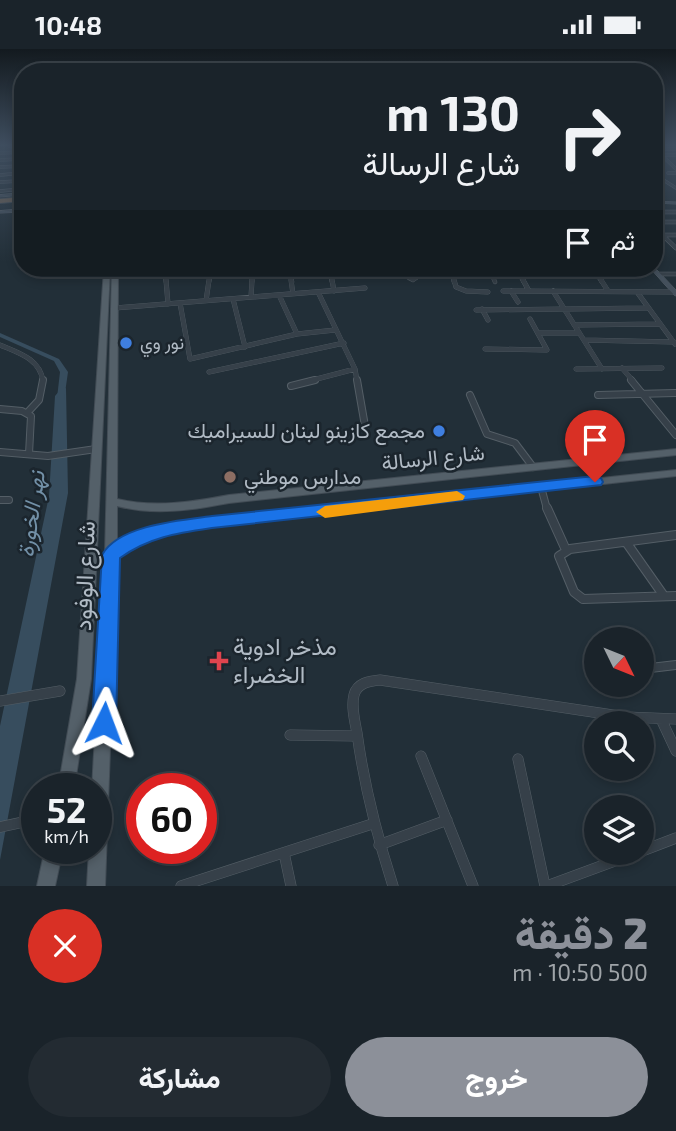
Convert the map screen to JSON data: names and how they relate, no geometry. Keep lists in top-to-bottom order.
{
  "streets": {
    "main road": ["شارع الرسالة", "شارع الوفود"]
  },
  "crossings": [
    ["شارع الرسالة", "شارع الوفود"]
  ],
  "water": ["نهر الخورة"],
  "places": {
    "other": ["نور وي", "مجمع كازينو لبنان للسيراميك", "مدارس موطني"],
    "health": ["مذخر ادوية الخضراء"]
  },
  "north": "bottom right",
  "page": {
    "status": "10:48",
    "turn": ["130 m", "شارع الرسالة"],
    "then": "ثم",
    "speed": "52 km/h",
    "limit": "60",
    "heading": ["2 دقيقة", "500 m · 10:50"],
    "buttons": ["خروج", "مشاركة"]
  }
}
